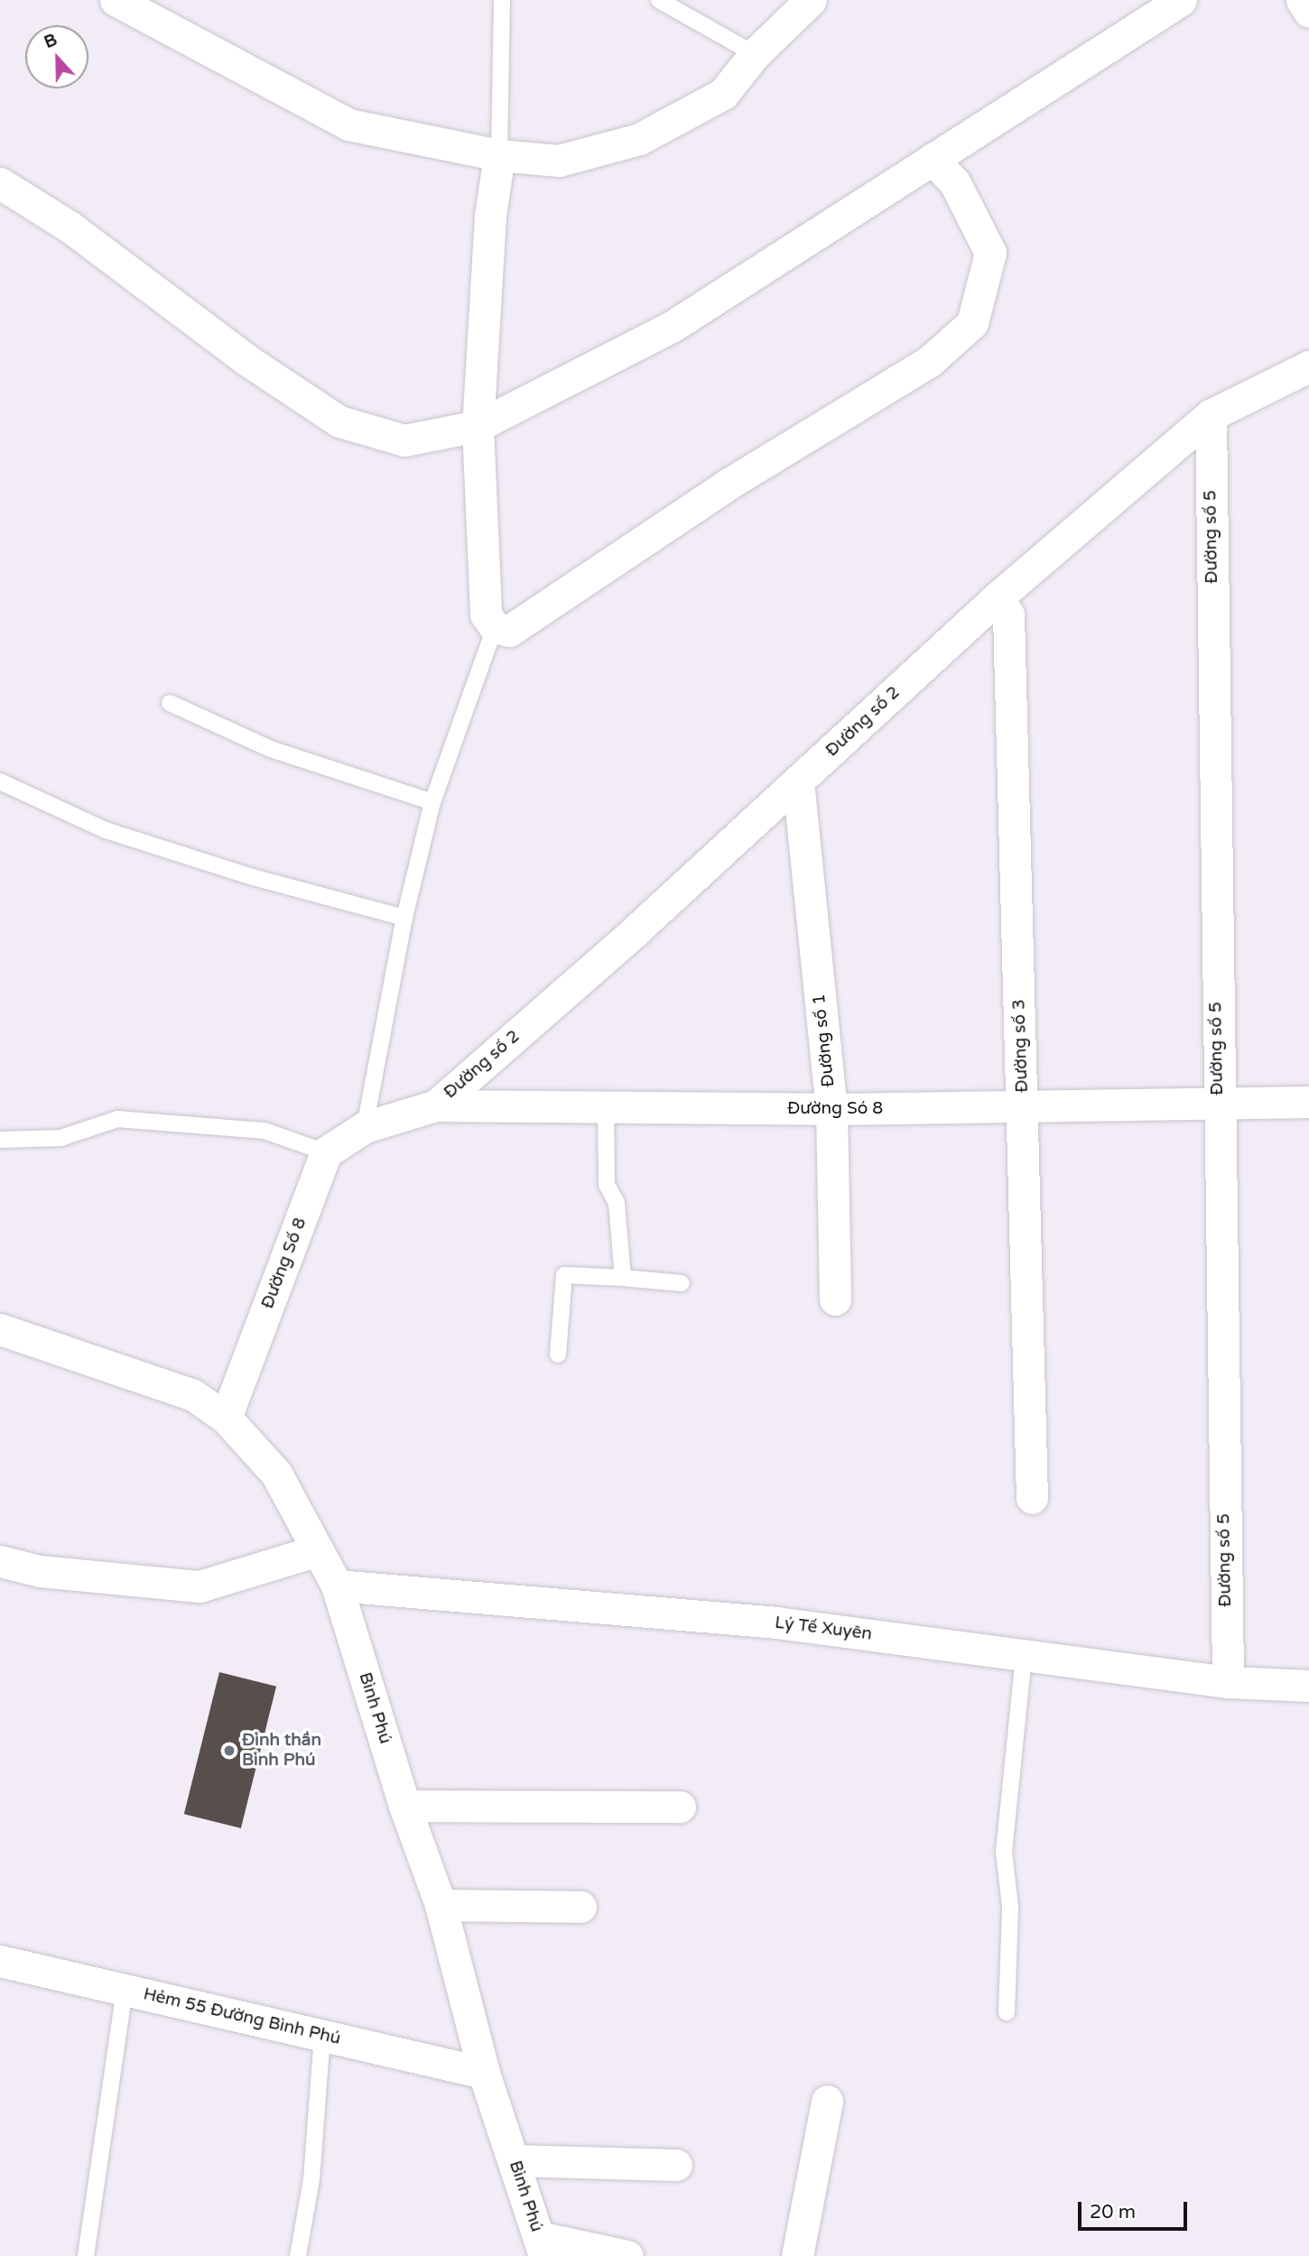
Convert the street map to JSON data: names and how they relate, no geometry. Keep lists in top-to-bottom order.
{
  "streets": {
    "street": [
      "Đường số 5",
      "Đường số 2",
      "Đường số 1",
      "Đường số 3",
      "Đường Só 8",
      "Đường Số 8",
      "Lý Tế Xuyên",
      "Bình Phú",
      "Hẻm 55 Đường Bình Phú"
    ]
  },
  "crossings": [
    ["Đường số 5", "Đường số 2"],
    ["Đường số 5", "Đường Só 8"],
    ["Đường số 5", "Lý Tế Xuyên"],
    ["Đường số 2", "Đường số 1"],
    ["Đường số 2", "Đường số 3"],
    ["Đường số 2", "Đường Só 8"],
    ["Đường số 1", "Đường Só 8"],
    ["Đường số 3", "Đường Só 8"],
    ["Đường Số 8", "Bình Phú"],
    ["Lý Tế Xuyên", "Bình Phú"],
    ["Bình Phú", "Hẻm 55 Đường Bình Phú"]
  ],
  "places": ["Đình thần Bình Phú"],
  "scale_bar": "20 m",
  "north": "top"
}
